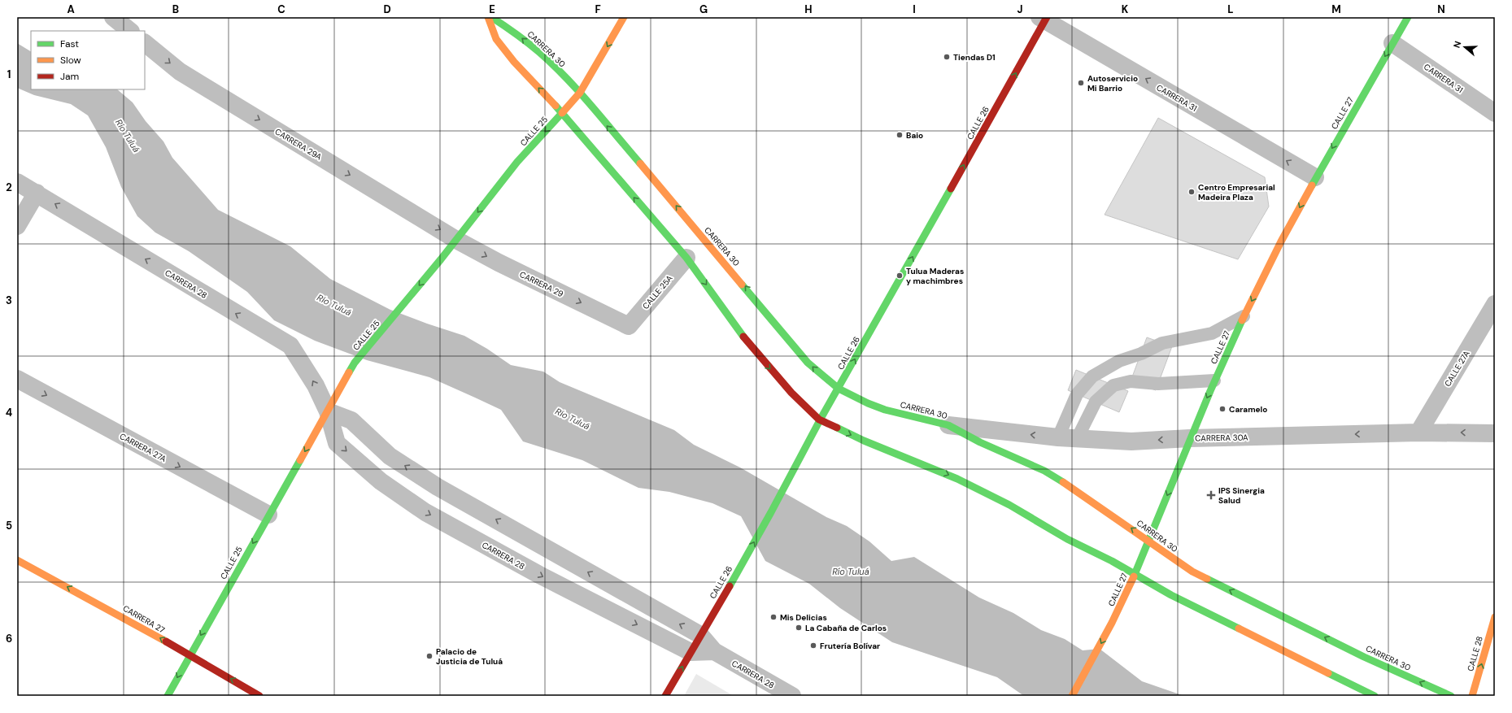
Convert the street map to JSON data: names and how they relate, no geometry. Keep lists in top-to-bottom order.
{
  "streets": {
    "main road": [
      "CARRERA 30",
      "CALLE 27",
      "CALLE 26",
      "CALLE 25",
      "CARRERA 27",
      "CALLE 28"
    ],
    "street": [
      "CARRERA 31",
      "CARRERA 29A",
      "CARRERA 28",
      "CARRERA 29",
      "CALLE 25A",
      "CALLE 27A",
      "CARRERA 30A",
      "CARRERA 27A"
    ]
  },
  "crossings": [
    ["CARRERA 30", "CALLE 27"],
    ["CARRERA 30", "CALLE 26"],
    ["CARRERA 30", "CALLE 25"],
    ["CARRERA 30", "CARRERA 30A"],
    ["CARRERA 31", "CALLE 27"],
    ["CARRERA 31", "CALLE 26"],
    ["CALLE 27", "CARRERA 30A"],
    ["CALLE 26", "CARRERA 28"],
    ["CALLE 25", "CARRERA 29A"],
    ["CALLE 25", "CARRERA 28"],
    ["CALLE 25", "CARRERA 29"],
    ["CALLE 25", "CARRERA 27A"],
    ["CALLE 25", "CARRERA 27"],
    ["CARRERA 29A", "CARRERA 29"],
    ["CARRERA 29", "CALLE 25A"],
    ["CALLE 27A", "CARRERA 30A"]
  ],
  "one_way": [
    "CARRERA 31",
    "CALLE 27",
    "CALLE 26",
    "CALLE 25",
    "CARRERA 29A",
    "CARRERA 29",
    "CARRERA 30A",
    "CARRERA 27A",
    "CARRERA 27",
    "CALLE 28"
  ],
  "water": ["Río Tuluá"],
  "places": {
    "other": [
      "Tiendas D1",
      "Autoservicio Mi Barrio",
      "Baio",
      "Centro Empresarial Madeira Plaza",
      "Tulua Maderas y machimbres",
      "Caramelo",
      "Mis Delicias",
      "La Cabaña de Carlos",
      "Frutería Bolívar",
      "Palacio de Justicia de Tuluá"
    ],
    "health": ["IPS Sinergia Salud"]
  },
  "legend": ["Fast", "Slow", "Jam"],
  "north": "left",
  "grid": {
    "columns": [
      "A",
      "B",
      "C",
      "D",
      "E",
      "F",
      "G",
      "H",
      "I",
      "J",
      "K",
      "L",
      "M",
      "N"
    ],
    "rows": [
      "1",
      "2",
      "3",
      "4",
      "5",
      "6"
    ]
  }
}
